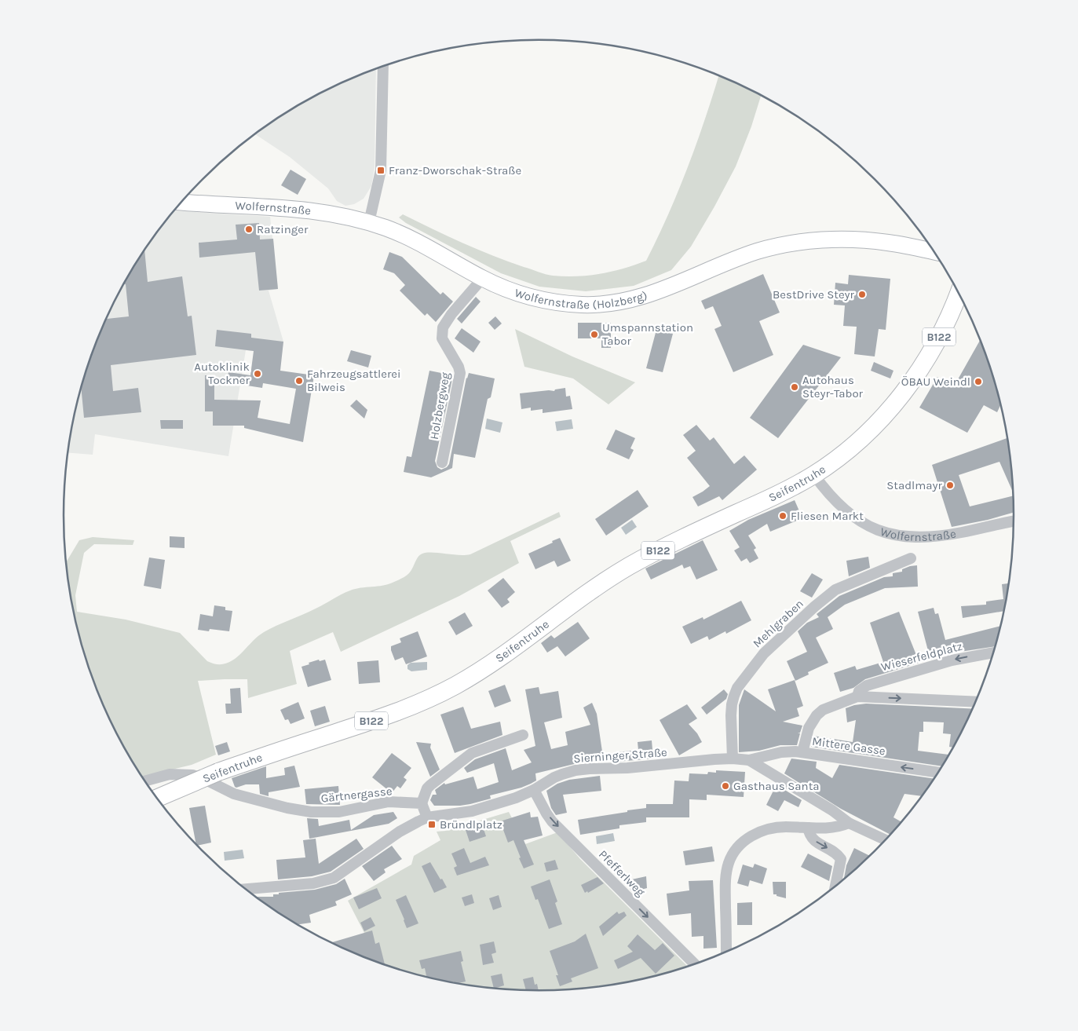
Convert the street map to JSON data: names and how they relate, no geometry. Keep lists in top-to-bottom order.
{
  "streets": {
    "main road": [
      "Wolfernstraße",
      "Wolfernstraße (Holzberg)",
      "B122",
      "Seifentruhe"
    ],
    "street": [
      "Holzbergweg",
      "Mehlgraben",
      "Wieserfeldplatz",
      "Mittere Gasse",
      "Sierninger Straße",
      "Gärtnergasse",
      "Pfefferlweg"
    ]
  },
  "crossings": [
    ["Wolfernstraße", "Wolfernstraße (Holzberg)"],
    ["Wolfernstraße", "Seifentruhe"],
    ["Wolfernstraße (Holzberg)", "Holzbergweg"],
    ["B122", "Seifentruhe"],
    ["Seifentruhe", "Gärtnergasse"],
    ["Mehlgraben", "Sierninger Straße"],
    ["Wieserfeldplatz", "Mittere Gasse"],
    ["Mittere Gasse", "Sierninger Straße"],
    ["Sierninger Straße", "Pfefferlweg"]
  ],
  "one_way": ["Mittere Gasse", "Pfefferlweg"],
  "places": {
    "transit": ["Franz-Dworschak-Straße", "Bründlplatz"],
    "other": [
      "Ratzinger",
      "BestDrive Steyr",
      "Umspannstation Tabor",
      "Autoklinik Tockner",
      "Fahrzeugsattlerei Bilweis",
      "ÖBAU Weindl",
      "Autohaus Steyr-Tabor",
      "Stadlmayr",
      "Fliesen Markt",
      "Gasthaus Santa"
    ]
  }
}
